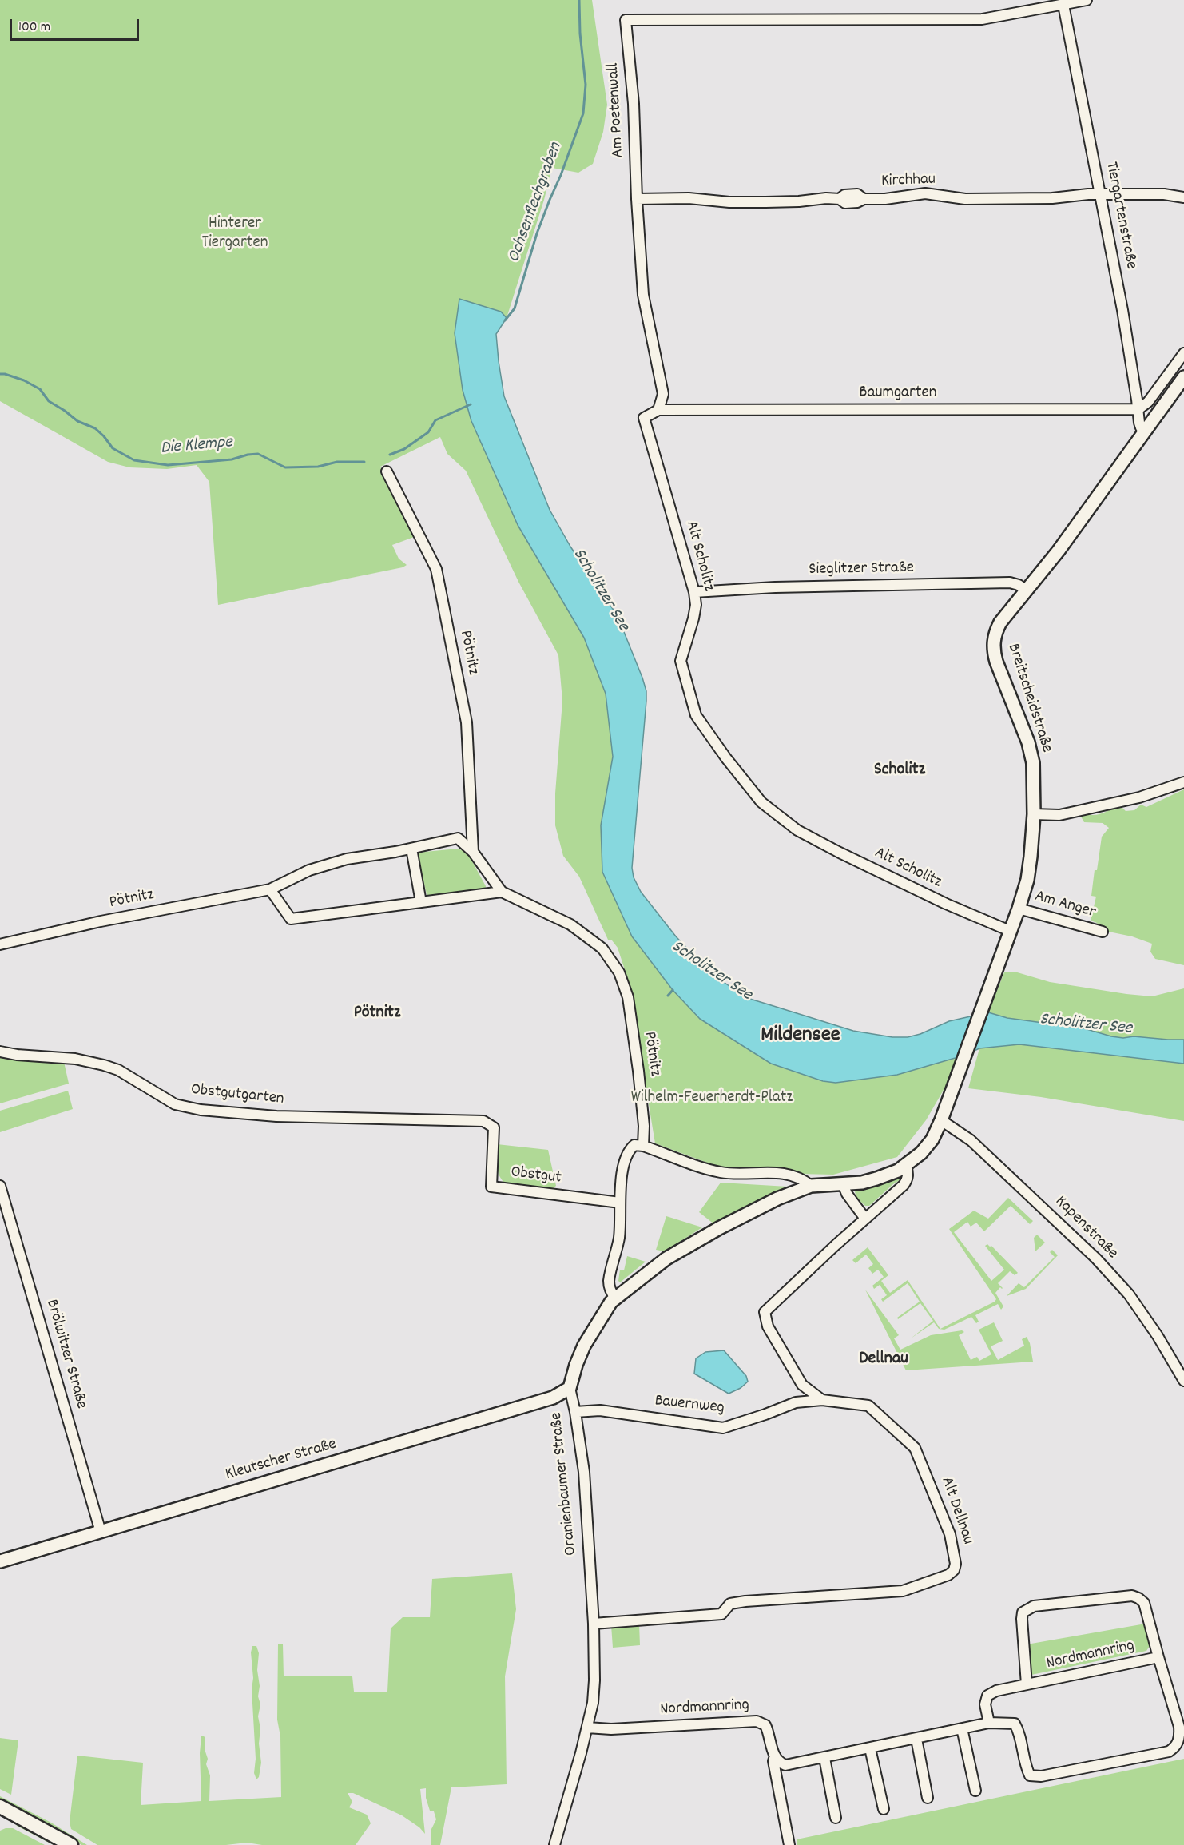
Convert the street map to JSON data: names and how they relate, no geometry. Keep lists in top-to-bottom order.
{
  "streets": {
    "street": [
      "Am Poetenwall",
      "Kirchhau",
      "Tiergartenstraße",
      "Baumgarten",
      "Alt Scholitz",
      "Sieglitzer Straße",
      "Pötnitz",
      "Breitscheidstraße",
      "Am Anger",
      "Obstgutgarten",
      "Obstgut",
      "Kapenstraße",
      "Brölwitzer Straße",
      "Bauernweg",
      "Kleutscher Straße",
      "Oranienbaumer Straße",
      "Alt Dellnau",
      "Nordmannring"
    ]
  },
  "crossings": [
    ["Am Poetenwall", "Kirchhau"],
    ["Am Poetenwall", "Tiergartenstraße"],
    ["Kirchhau", "Tiergartenstraße"],
    ["Tiergartenstraße", "Baumgarten"],
    ["Tiergartenstraße", "Breitscheidstraße"],
    ["Baumgarten", "Alt Scholitz"],
    ["Alt Scholitz", "Sieglitzer Straße"],
    ["Alt Scholitz", "Breitscheidstraße"],
    ["Sieglitzer Straße", "Breitscheidstraße"],
    ["Breitscheidstraße", "Am Anger"],
    ["Breitscheidstraße", "Kapenstraße"],
    ["Obstgutgarten", "Obstgut"],
    ["Brölwitzer Straße", "Kleutscher Straße"],
    ["Bauernweg", "Oranienbaumer Straße"],
    ["Bauernweg", "Alt Dellnau"],
    ["Kleutscher Straße", "Oranienbaumer Straße"],
    ["Oranienbaumer Straße", "Alt Dellnau"],
    ["Oranienbaumer Straße", "Nordmannring"]
  ],
  "districts": [
    "Scholitz",
    "Pötnitz",
    "Mildensee",
    "Dellnau"
  ],
  "water": ["Ochsenflechgraben", "Die Klempe", "Scholitzer See"],
  "parks": ["Hinterer Tiergarten", "Wilhelm-Feuerherdt-Platz"],
  "scale_bar": "100 m"
}
